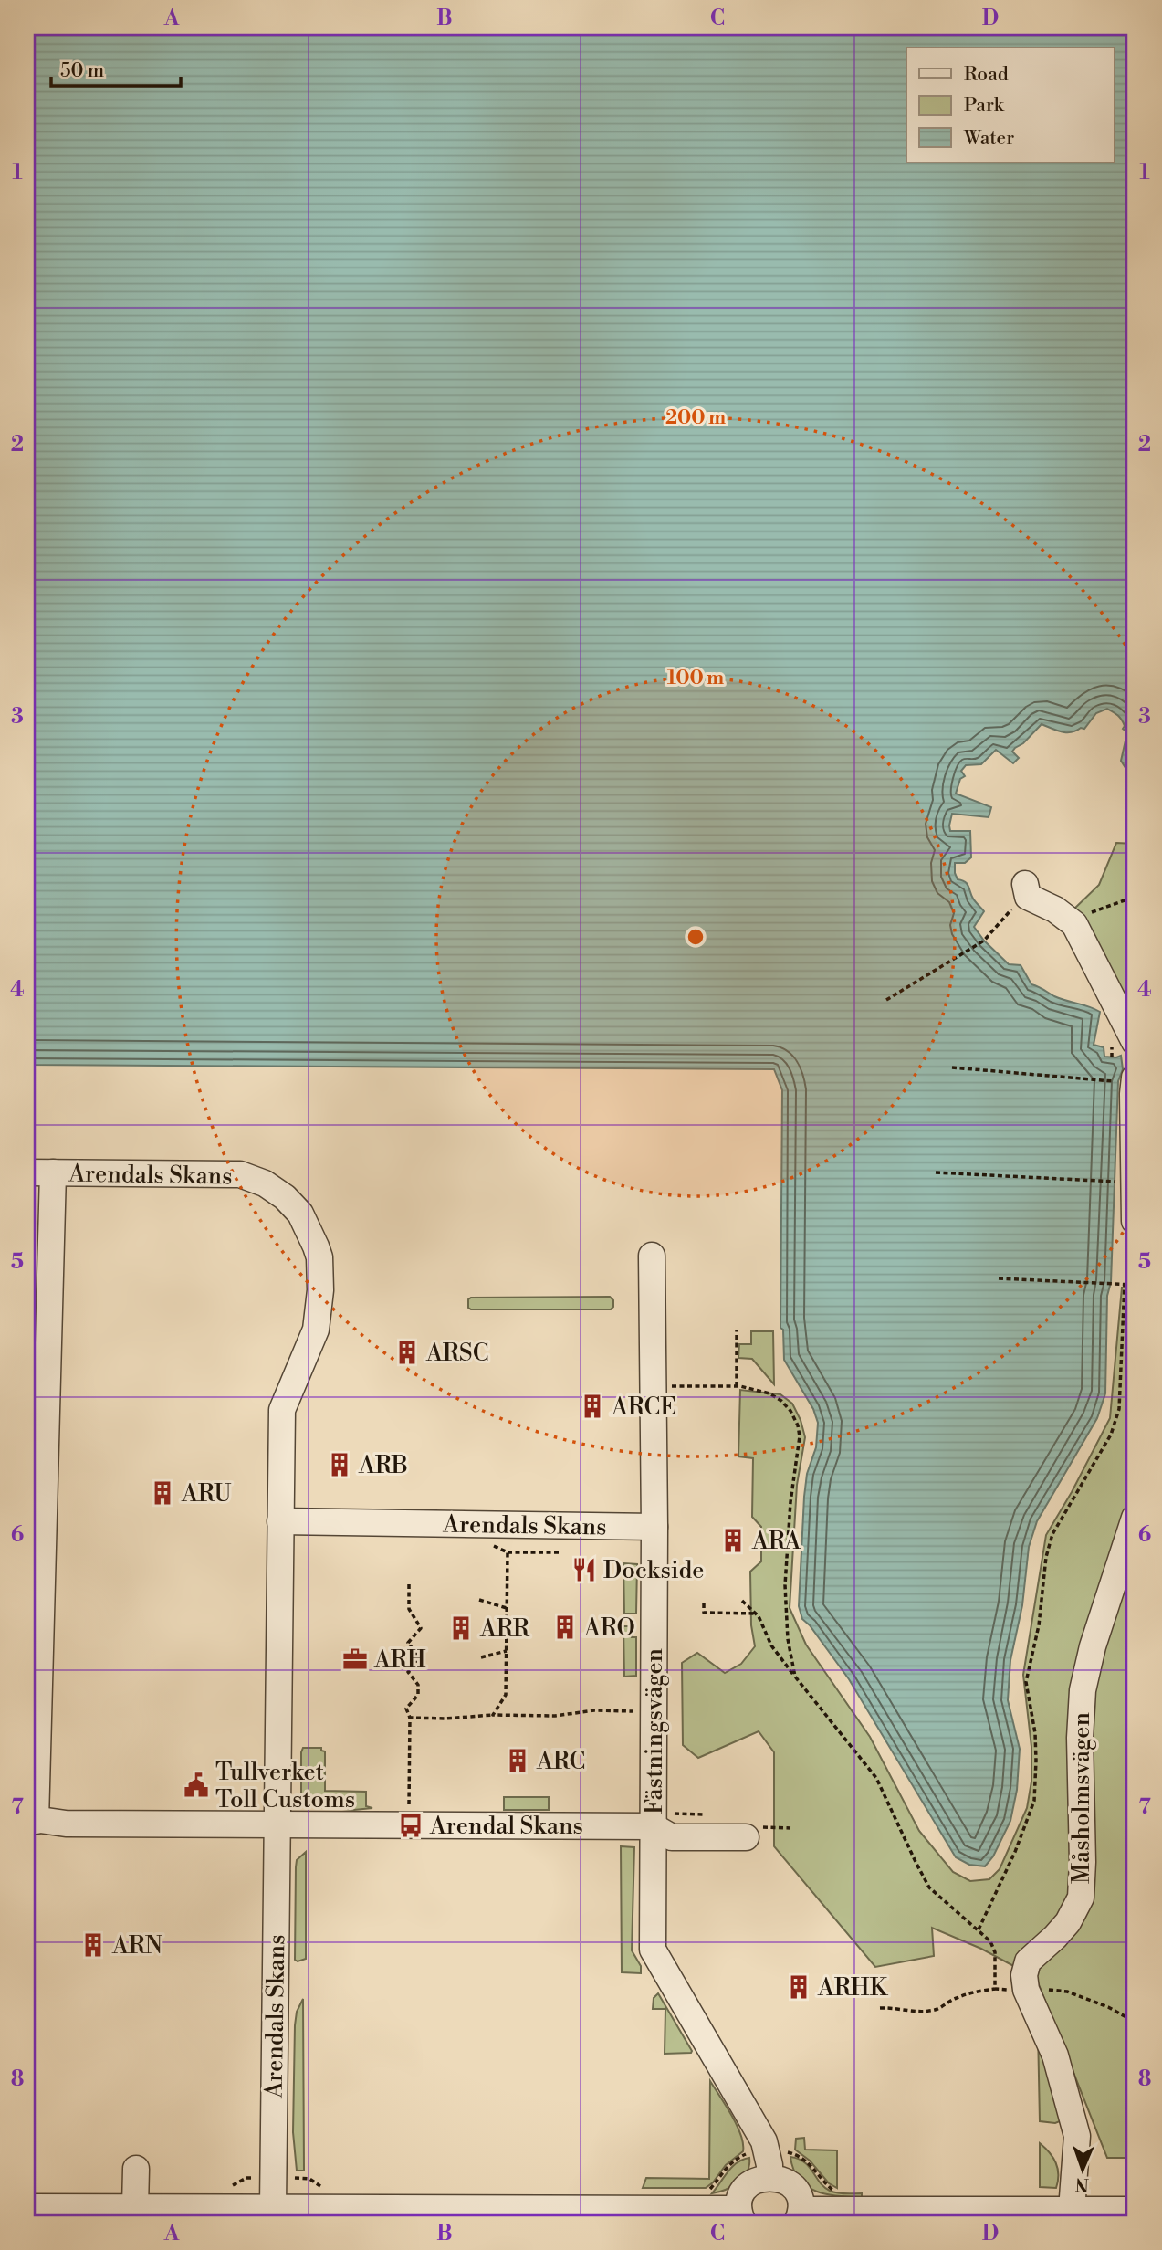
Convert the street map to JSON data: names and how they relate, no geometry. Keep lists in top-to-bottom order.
{
  "streets": {
    "street": ["Arendals Skans", "Fästningsvägen", "Måsholmsvägen"]
  },
  "crossings": [
    ["Arendals Skans", "Fästningsvägen"]
  ],
  "places": {
    "building": [
      "ARSC",
      "ARCE",
      "ARB",
      "ARU",
      "ARA",
      "ARO",
      "ARR",
      "ARC",
      "ARN",
      "ARHK"
    ],
    "restaurant": ["Dockside"],
    "office": ["ARH"],
    "public building": ["Tullverket Toll Customs"],
    "bus stop": ["Arendal Skans"]
  },
  "legend": ["Road", "Park", "Water"],
  "scale_bar": "50 m",
  "north": "bottom",
  "grid": {
    "columns": [
      "A",
      "B",
      "C",
      "D"
    ],
    "rows": [
      "1",
      "2",
      "3",
      "4",
      "5",
      "6",
      "7",
      "8"
    ]
  },
  "rings": ["200 m", "100 m"]
}
